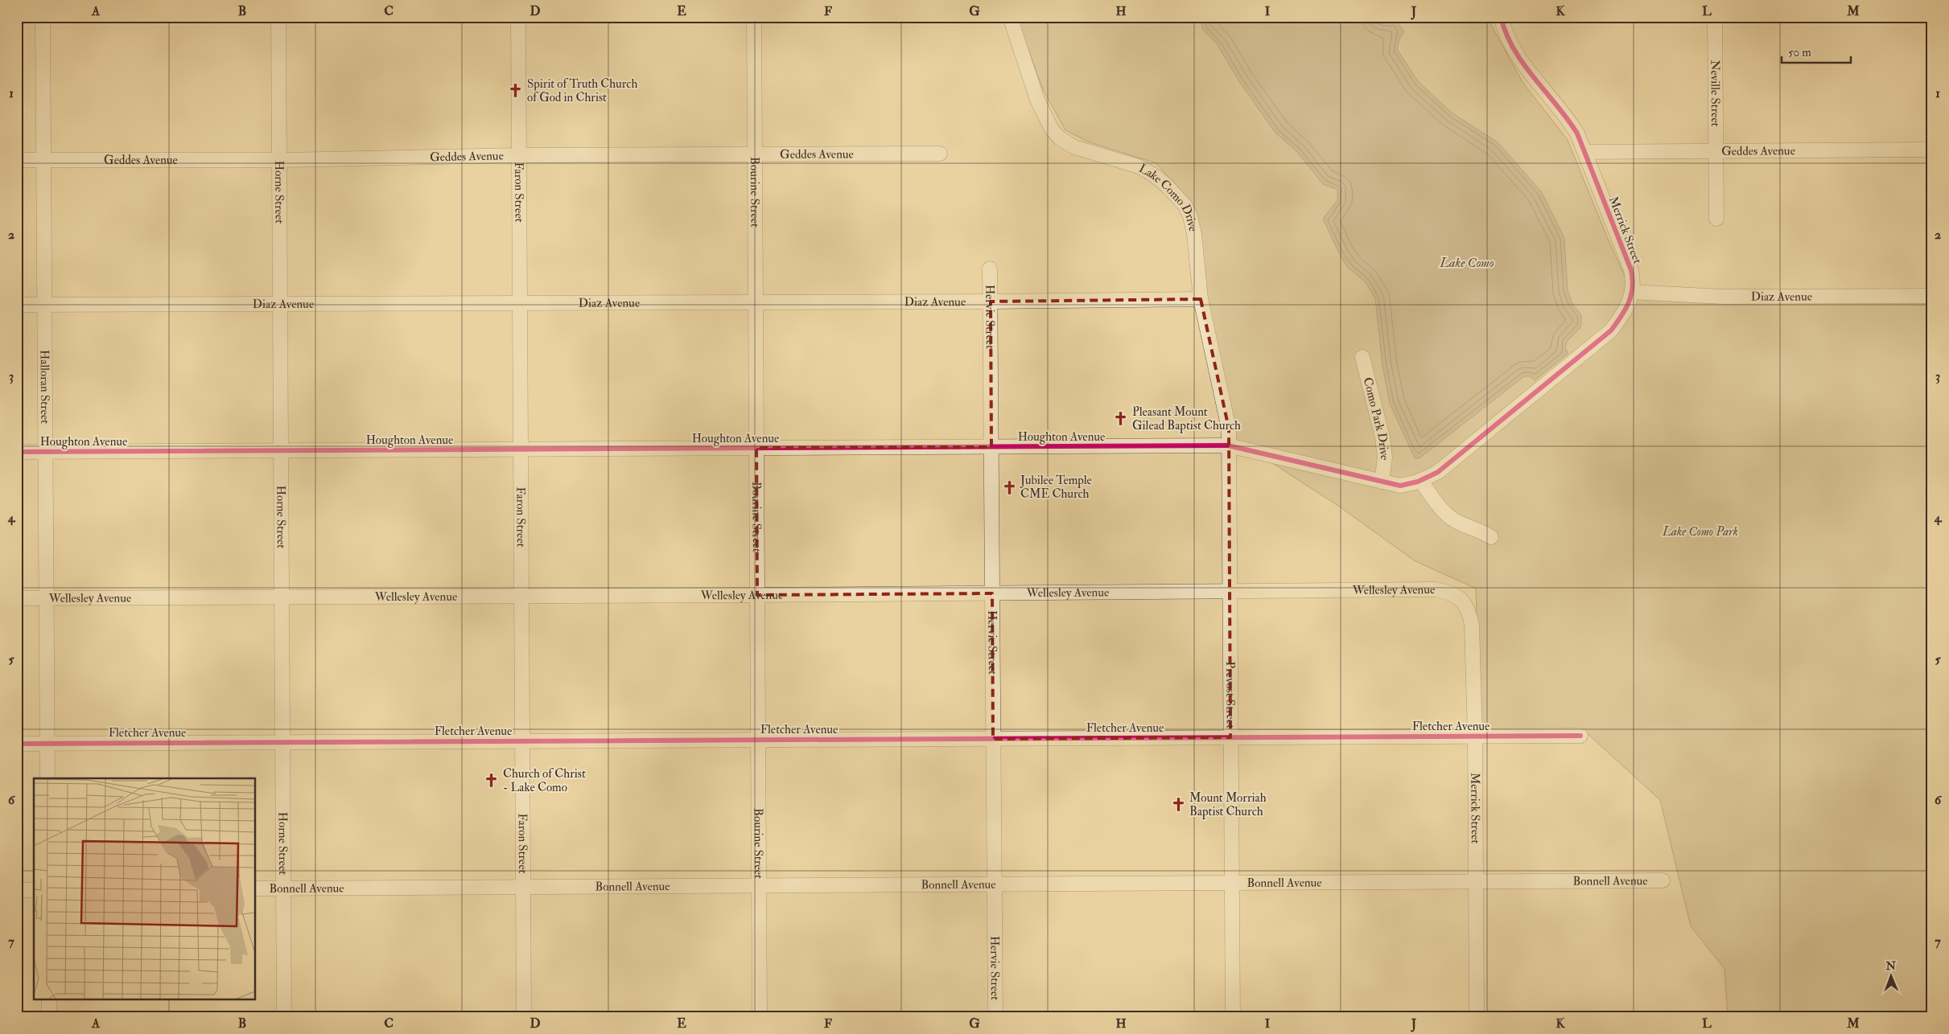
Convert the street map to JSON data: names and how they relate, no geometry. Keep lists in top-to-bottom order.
{
  "streets": {
    "street": [
      "Neville Street",
      "Geddes Avenue",
      "Horne Street",
      "Faron Street",
      "Bourine Street",
      "Lake Como Drive",
      "Merrick Street",
      "Diaz Avenue",
      "Hervie Street",
      "Halloran Street",
      "Como Park Drive",
      "Houghton Avenue",
      "Wellesley Avenue",
      "Prevost Street",
      "Fletcher Avenue",
      "Bonnell Avenue"
    ]
  },
  "crossings": [
    ["Neville Street", "Geddes Avenue"],
    ["Geddes Avenue", "Horne Street"],
    ["Geddes Avenue", "Faron Street"],
    ["Geddes Avenue", "Bourine Street"],
    ["Geddes Avenue", "Merrick Street"],
    ["Geddes Avenue", "Halloran Street"],
    ["Horne Street", "Diaz Avenue"],
    ["Horne Street", "Houghton Avenue"],
    ["Horne Street", "Wellesley Avenue"],
    ["Horne Street", "Fletcher Avenue"],
    ["Horne Street", "Bonnell Avenue"],
    ["Faron Street", "Diaz Avenue"],
    ["Faron Street", "Houghton Avenue"],
    ["Faron Street", "Wellesley Avenue"],
    ["Faron Street", "Fletcher Avenue"],
    ["Faron Street", "Bonnell Avenue"],
    ["Bourine Street", "Diaz Avenue"],
    ["Bourine Street", "Houghton Avenue"],
    ["Bourine Street", "Wellesley Avenue"],
    ["Bourine Street", "Fletcher Avenue"],
    ["Bourine Street", "Bonnell Avenue"],
    ["Lake Como Drive", "Diaz Avenue"],
    ["Lake Como Drive", "Houghton Avenue"],
    ["Lake Como Drive", "Prevost Street"],
    ["Merrick Street", "Diaz Avenue"],
    ["Merrick Street", "Houghton Avenue"],
    ["Merrick Street", "Wellesley Avenue"],
    ["Merrick Street", "Fletcher Avenue"],
    ["Merrick Street", "Bonnell Avenue"],
    ["Diaz Avenue", "Hervie Street"],
    ["Diaz Avenue", "Halloran Street"],
    ["Hervie Street", "Houghton Avenue"],
    ["Hervie Street", "Wellesley Avenue"],
    ["Hervie Street", "Fletcher Avenue"],
    ["Hervie Street", "Bonnell Avenue"],
    ["Halloran Street", "Houghton Avenue"],
    ["Halloran Street", "Wellesley Avenue"],
    ["Halloran Street", "Fletcher Avenue"],
    ["Como Park Drive", "Houghton Avenue"],
    ["Houghton Avenue", "Prevost Street"],
    ["Wellesley Avenue", "Prevost Street"],
    ["Prevost Street", "Fletcher Avenue"],
    ["Prevost Street", "Bonnell Avenue"]
  ],
  "water": ["Lake Como"],
  "parks": ["Lake Como Park"],
  "places": {
    "church": [
      "Spirit of Truth Church of God in Christ",
      "Pleasant Mount Gilead Baptist Church",
      "Jubilee Temple CME Church",
      "Church of Christ - Lake Como",
      "Mount Morriah Baptist Church"
    ]
  },
  "scale_bar": "50 m",
  "north": "top",
  "grid": {
    "columns": [
      "A",
      "B",
      "C",
      "D",
      "E",
      "F",
      "G",
      "H",
      "I",
      "J",
      "K",
      "L",
      "M"
    ],
    "rows": [
      "1",
      "2",
      "3",
      "4",
      "5",
      "6",
      "7"
    ]
  }
}
